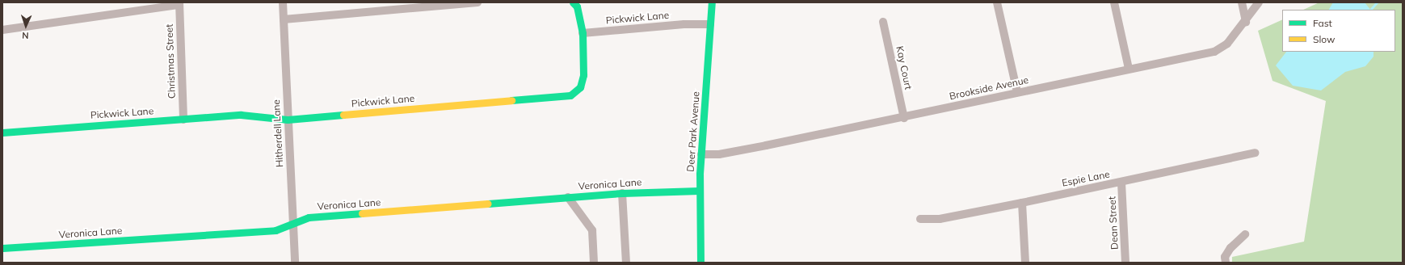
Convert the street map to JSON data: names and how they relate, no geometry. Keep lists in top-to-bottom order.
{
  "streets": {
    "street": [
      "Pickwick Lane",
      "Christmas Street",
      "Kay Court",
      "Brookside Avenue",
      "Deer Park Avenue",
      "Hitherdell Lane",
      "Espie Lane",
      "Veronica Lane",
      "Dean Street"
    ]
  },
  "crossings": [
    ["Pickwick Lane", "Christmas Street"],
    ["Pickwick Lane", "Deer Park Avenue"],
    ["Pickwick Lane", "Hitherdell Lane"],
    ["Kay Court", "Brookside Avenue"],
    ["Brookside Avenue", "Deer Park Avenue"],
    ["Deer Park Avenue", "Veronica Lane"],
    ["Hitherdell Lane", "Veronica Lane"],
    ["Espie Lane", "Dean Street"]
  ],
  "legend": ["Fast", "Slow"],
  "north": "bottom"
}
